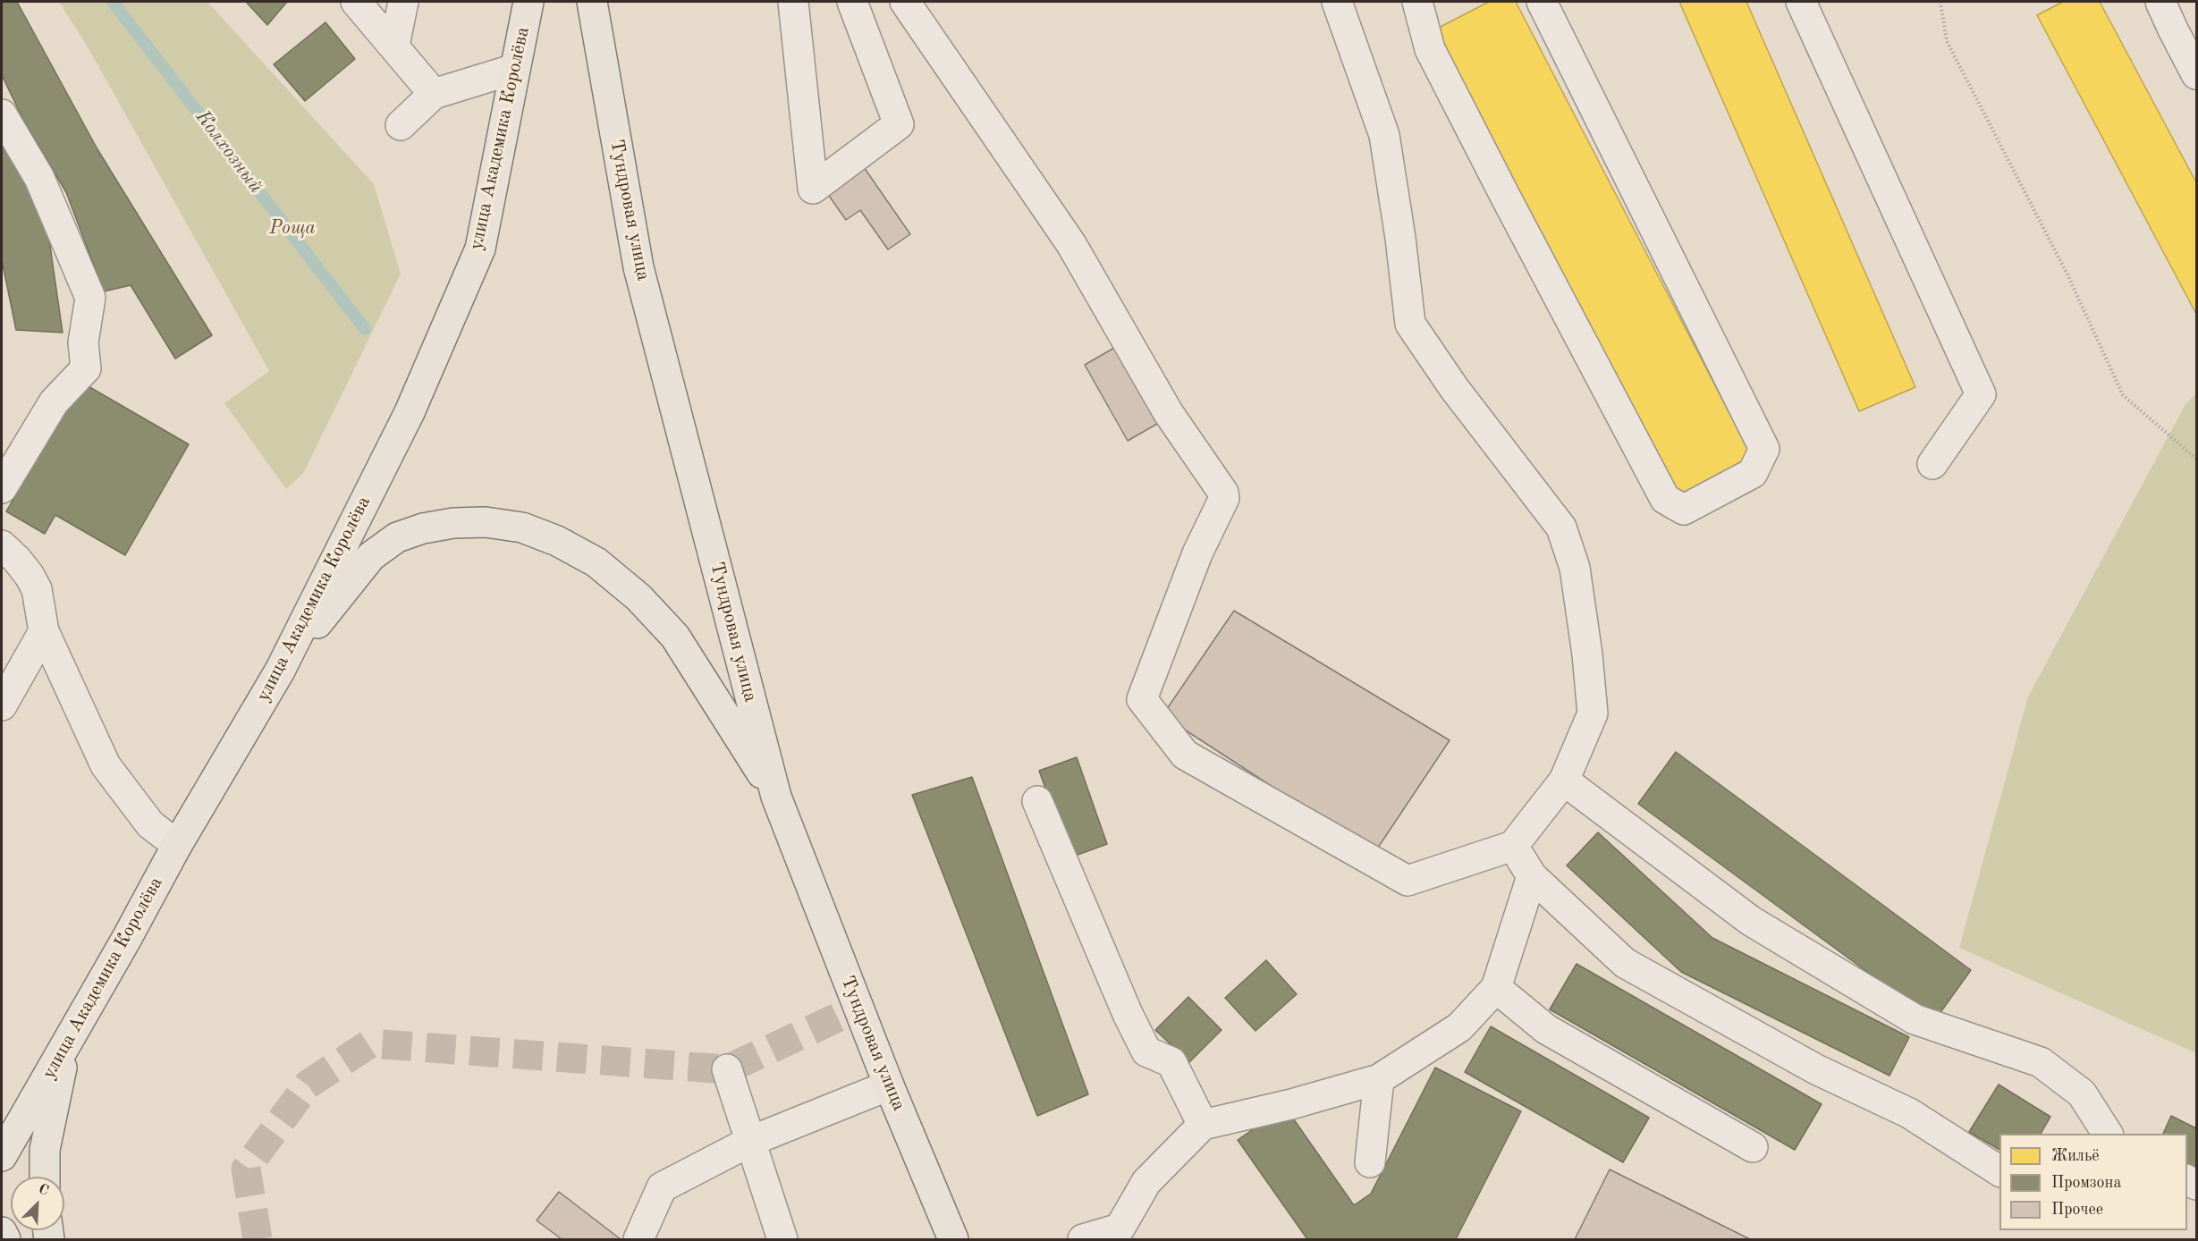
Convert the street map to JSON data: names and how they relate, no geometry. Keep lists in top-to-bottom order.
{
  "streets": {
    "main road": ["улица Академика Королёва", "Тундровая улица"]
  },
  "water": ["Колхозный"],
  "parks": ["Роща"],
  "legend": ["Жильё", "Промзона", "Прочее"],
  "north": "top right"
}
